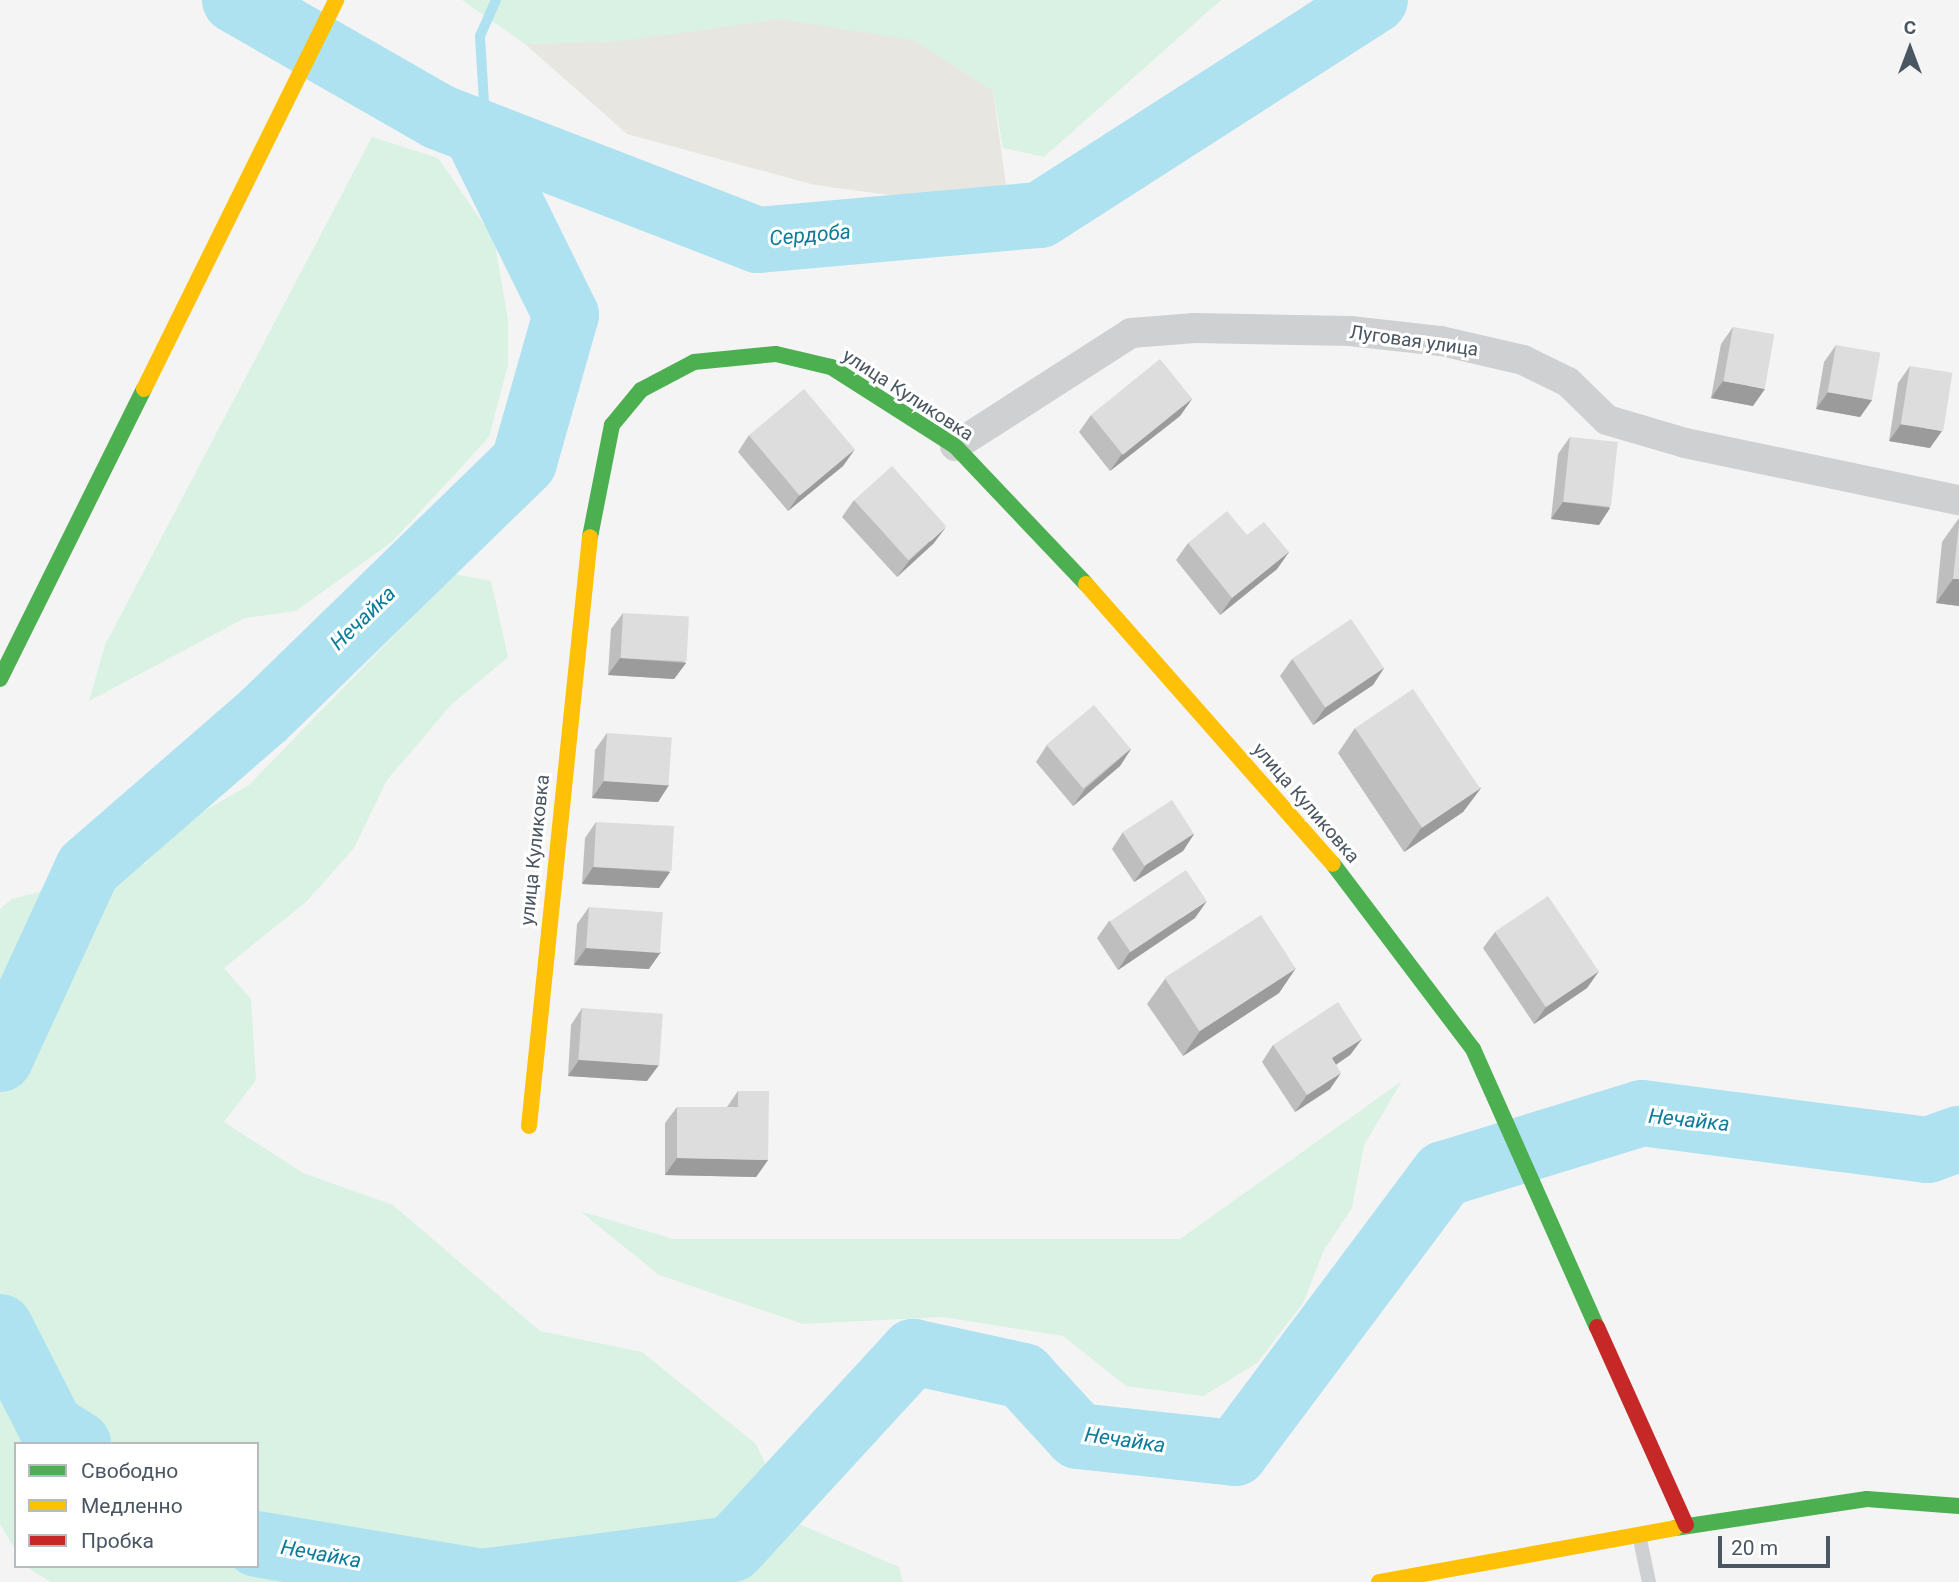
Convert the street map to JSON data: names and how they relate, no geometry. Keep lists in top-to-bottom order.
{
  "streets": {
    "street": ["Луговая улица", "улица Куликовка"]
  },
  "crossings": [
    ["Луговая улица", "улица Куликовка"]
  ],
  "water": ["Сердоба", "Нечайка"],
  "legend": ["Свободно", "Медленно", "Пробка"],
  "scale_bar": "20 m",
  "north": "top"
}
